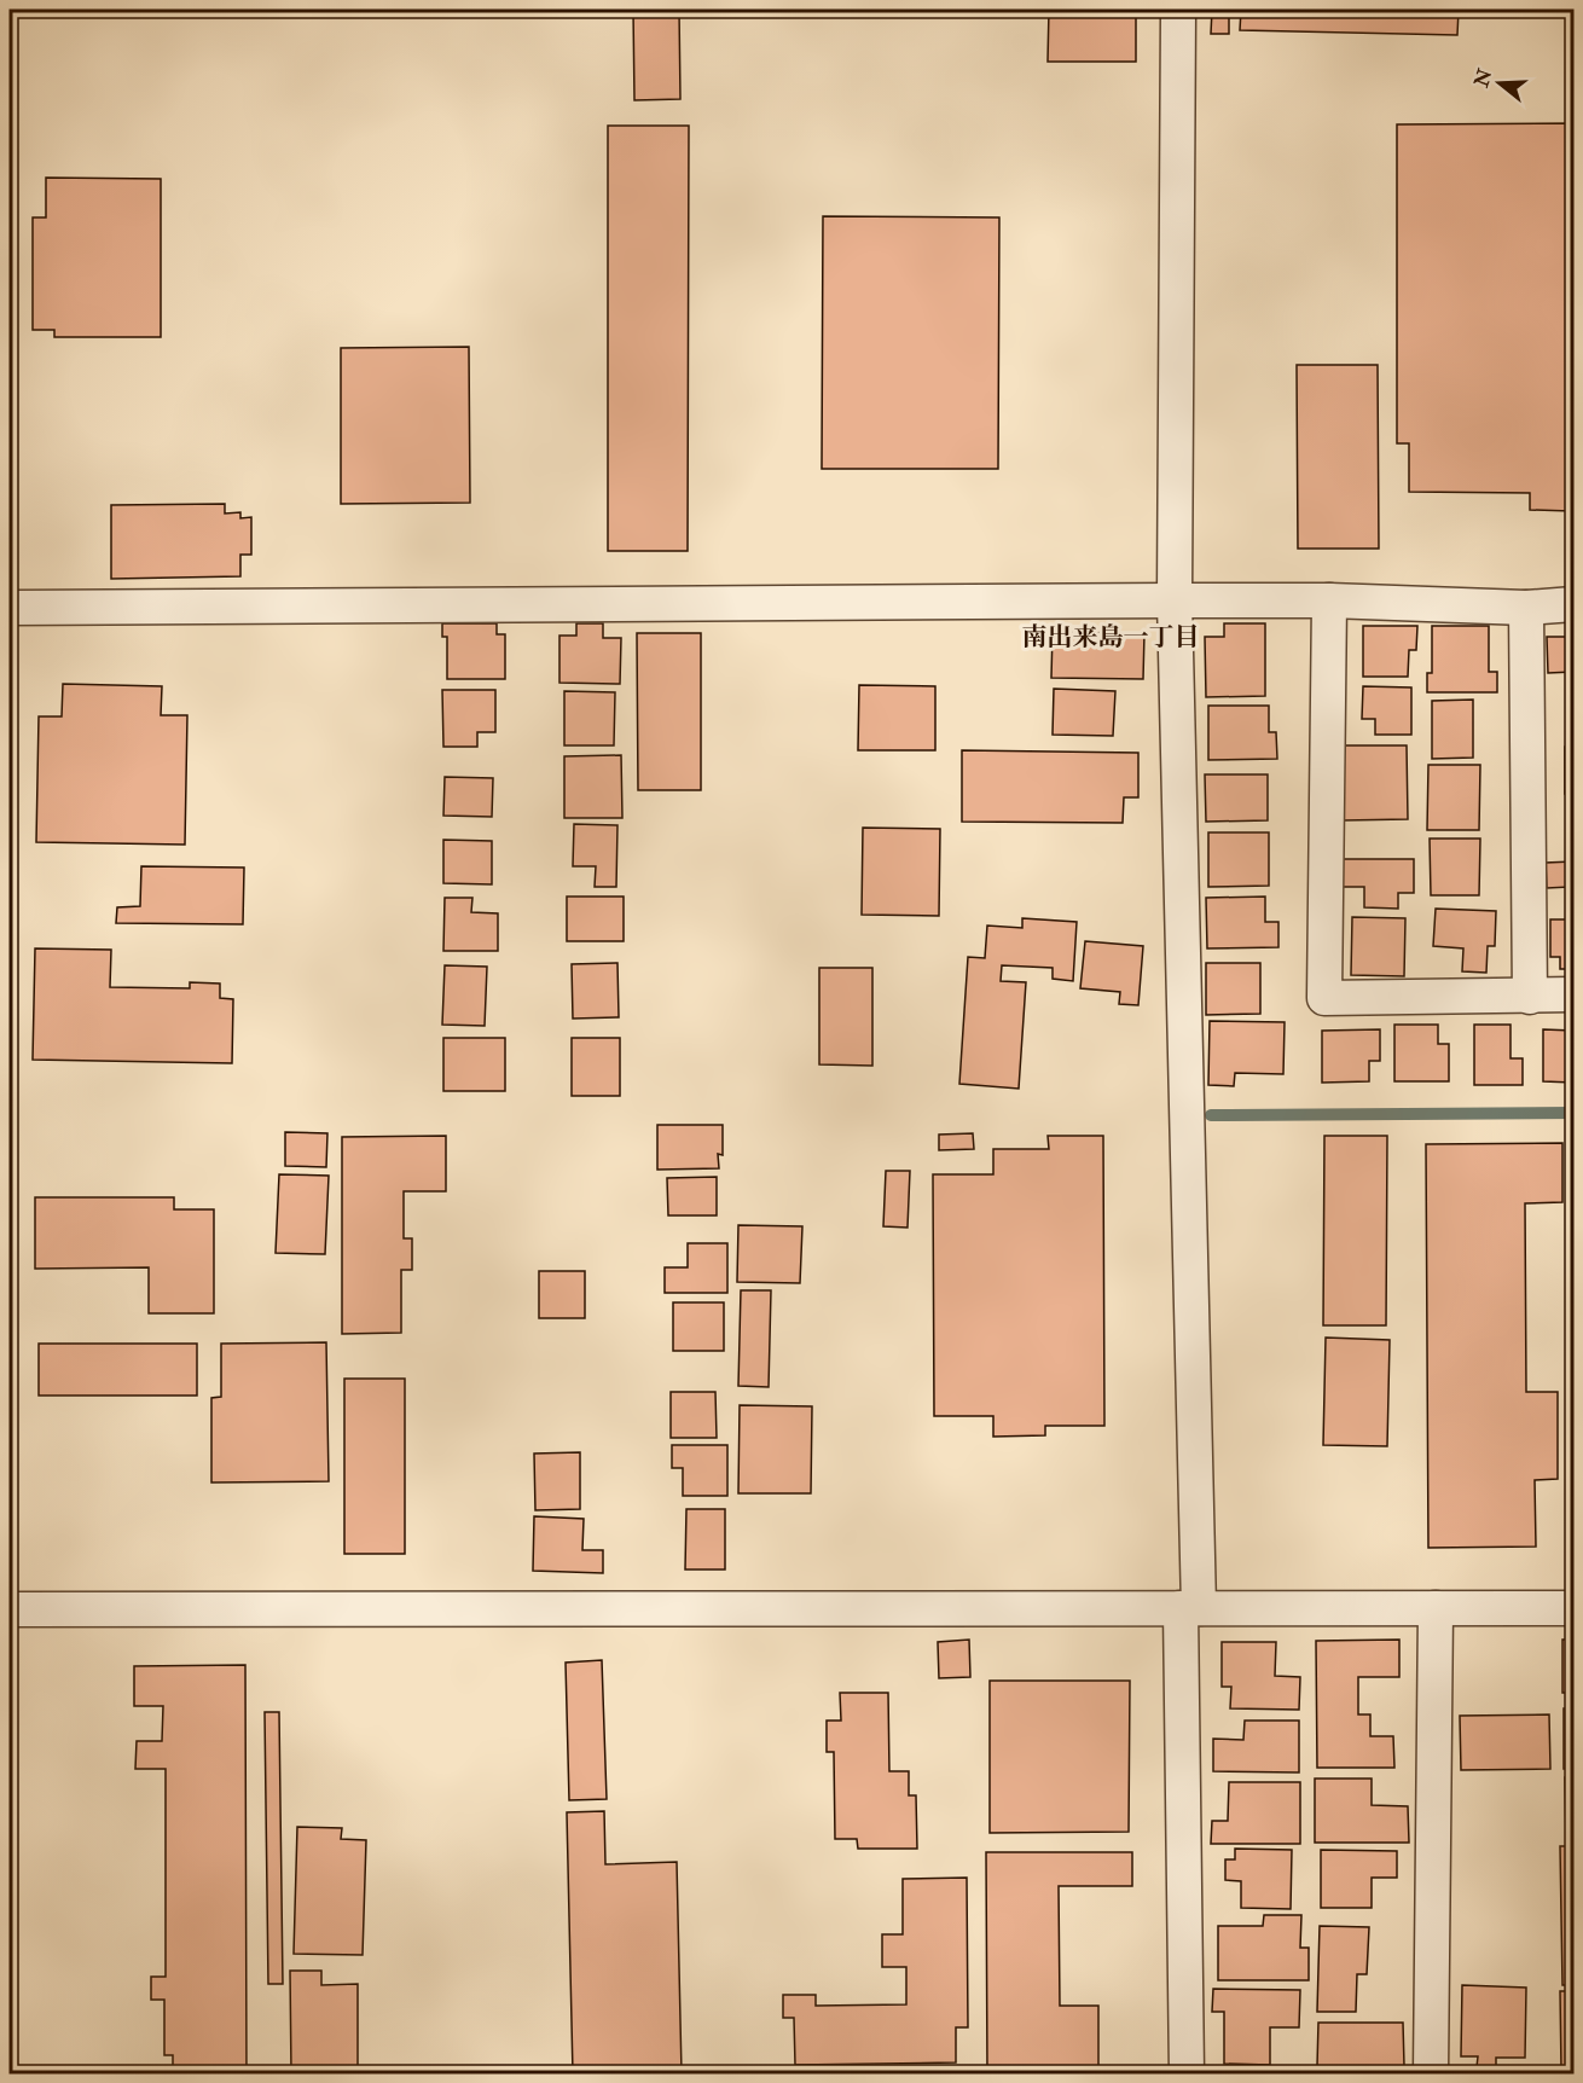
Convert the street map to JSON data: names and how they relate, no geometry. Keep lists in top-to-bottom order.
{
  "districts": ["南出来島一丁目"],
  "north": "left"
}
